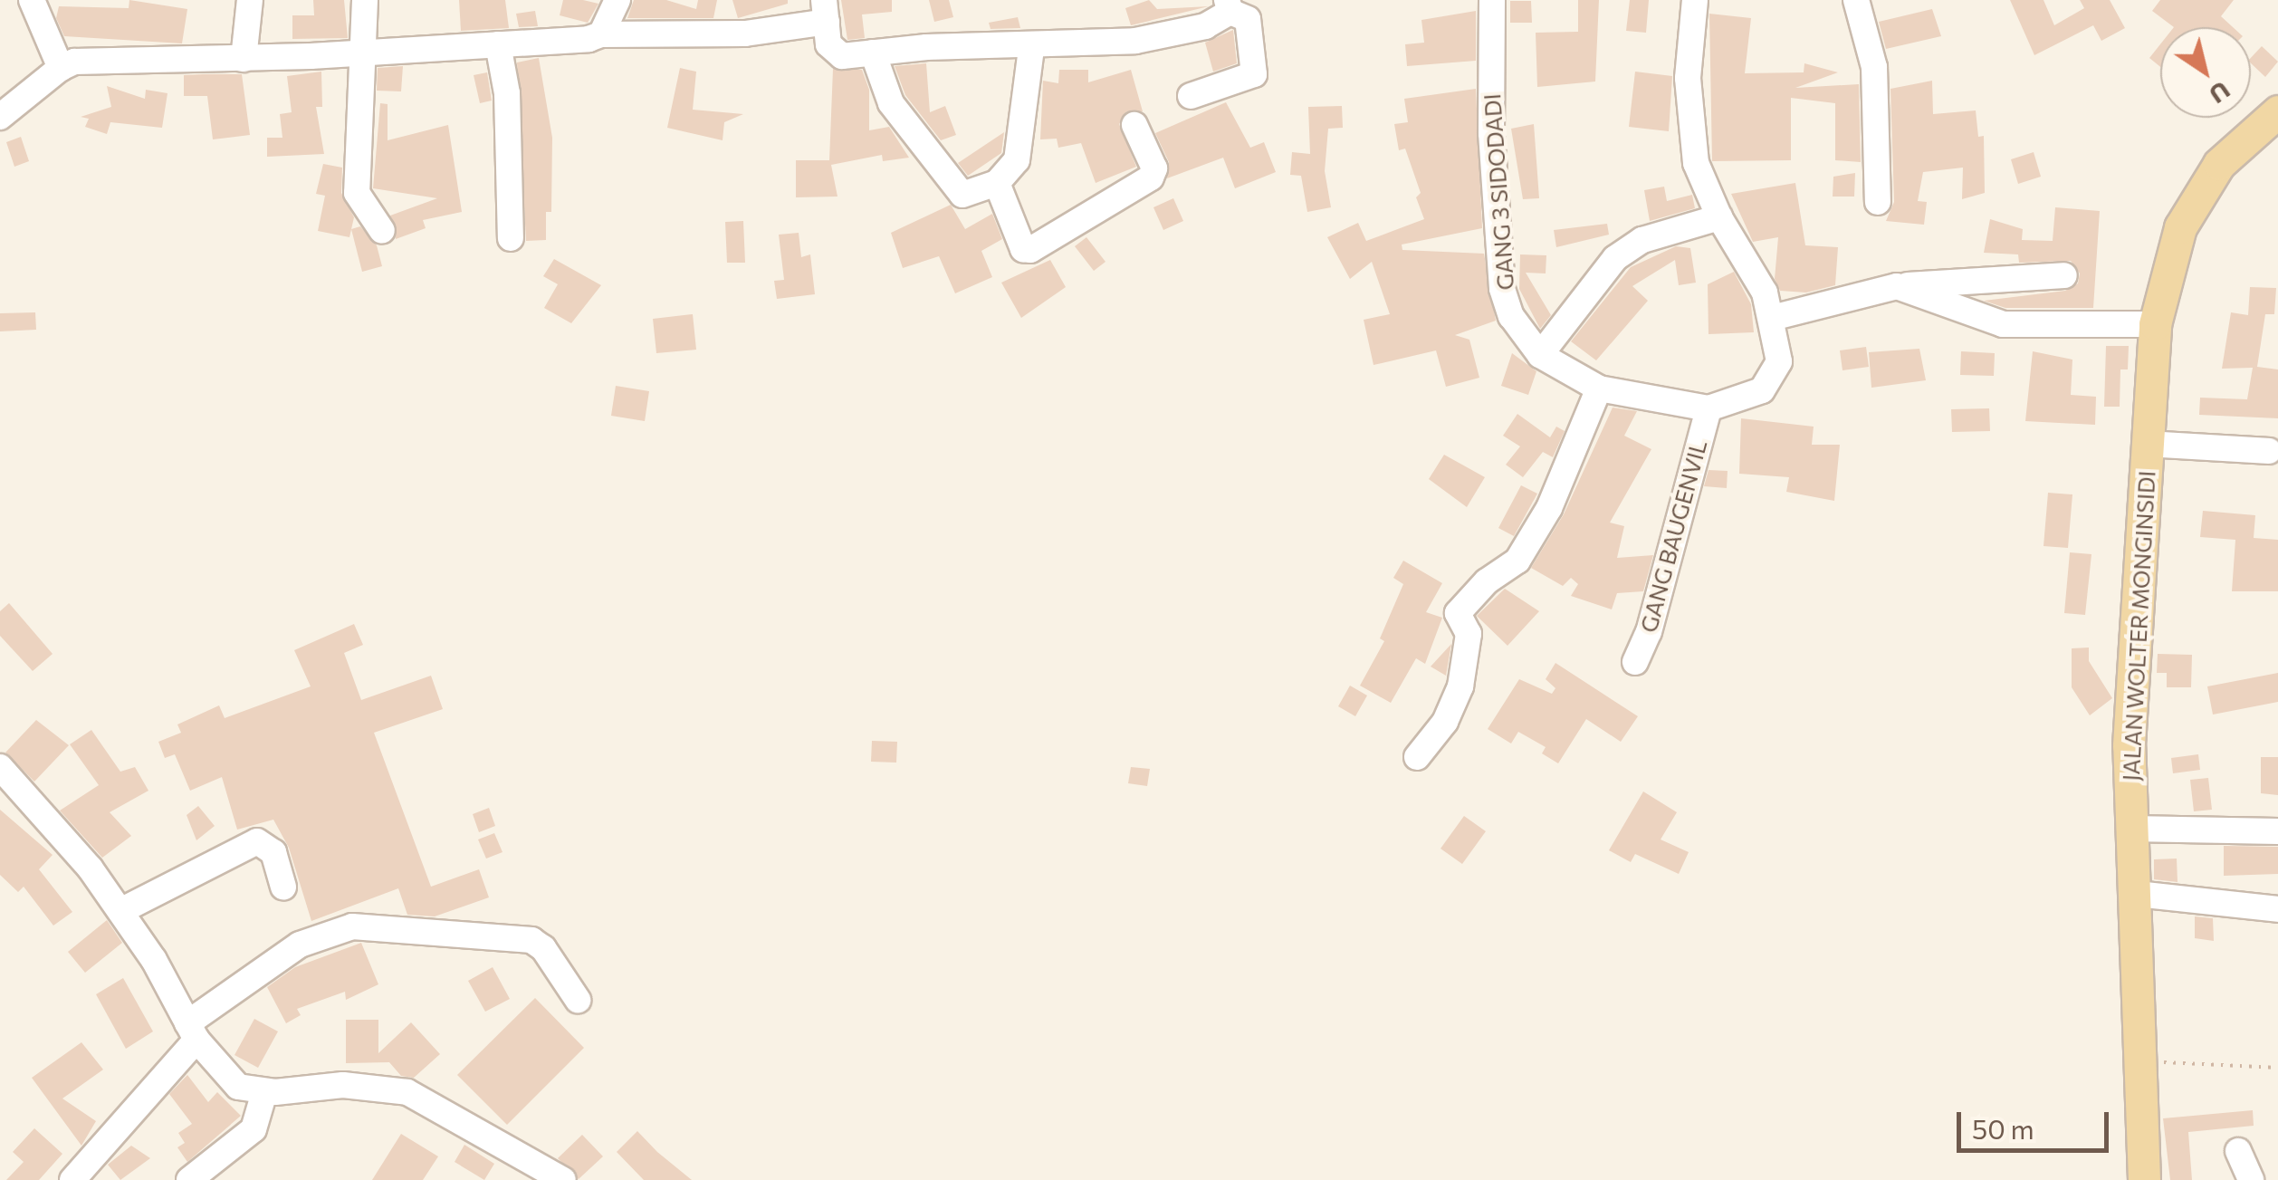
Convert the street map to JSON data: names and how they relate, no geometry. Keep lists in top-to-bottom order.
{
  "streets": {
    "main road": ["JALAN WOLTER MONGINSIDI"],
    "street": ["GANG 3 SIDODADI", "GANG BAUGENVIL"]
  },
  "crossings": [
    ["GANG 3 SIDODADI", "GANG BAUGENVIL"]
  ],
  "scale_bar": "50 m",
  "north": "bottom right"
}
